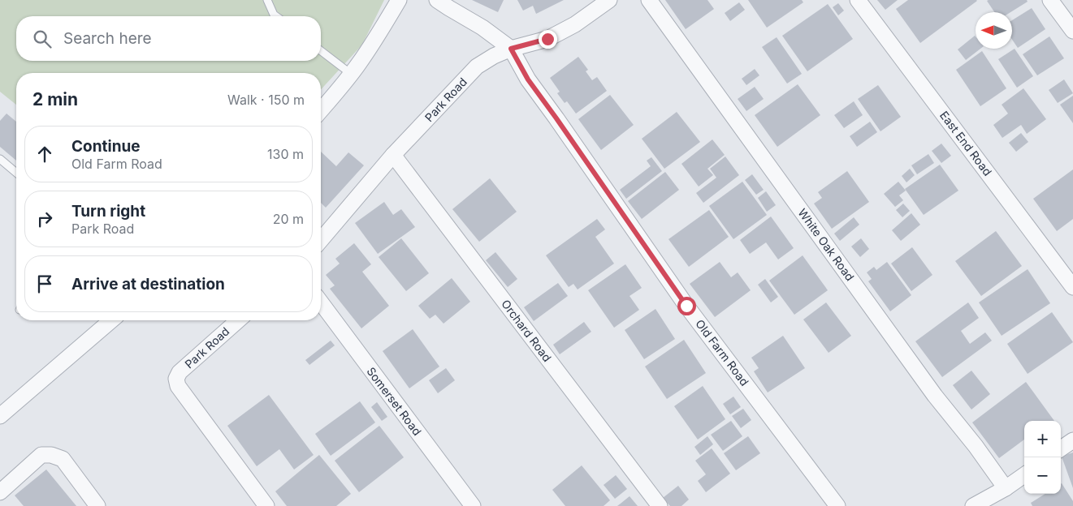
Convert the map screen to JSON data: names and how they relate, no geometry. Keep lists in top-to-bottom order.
{
  "streets": {
    "street": [
      "Park Road",
      "East End Road",
      "White Oak Road",
      "Orchard Road",
      "Old Farm Road",
      "Somerset Road"
    ]
  },
  "crossings": [
    ["Park Road", "Orchard Road"],
    ["Park Road", "Old Farm Road"]
  ],
  "north": "left",
  "page": {
    "search": "Search here",
    "heading": ["2 min", "Walk · 150 m"],
    "list": [
      ["Continue", "Old Farm Road", "130 m"],
      ["Turn right", "Park Road", "20 m"],
      "Arrive at destination"
    ],
    "map_buttons": ["+", "−"]
  }
}
